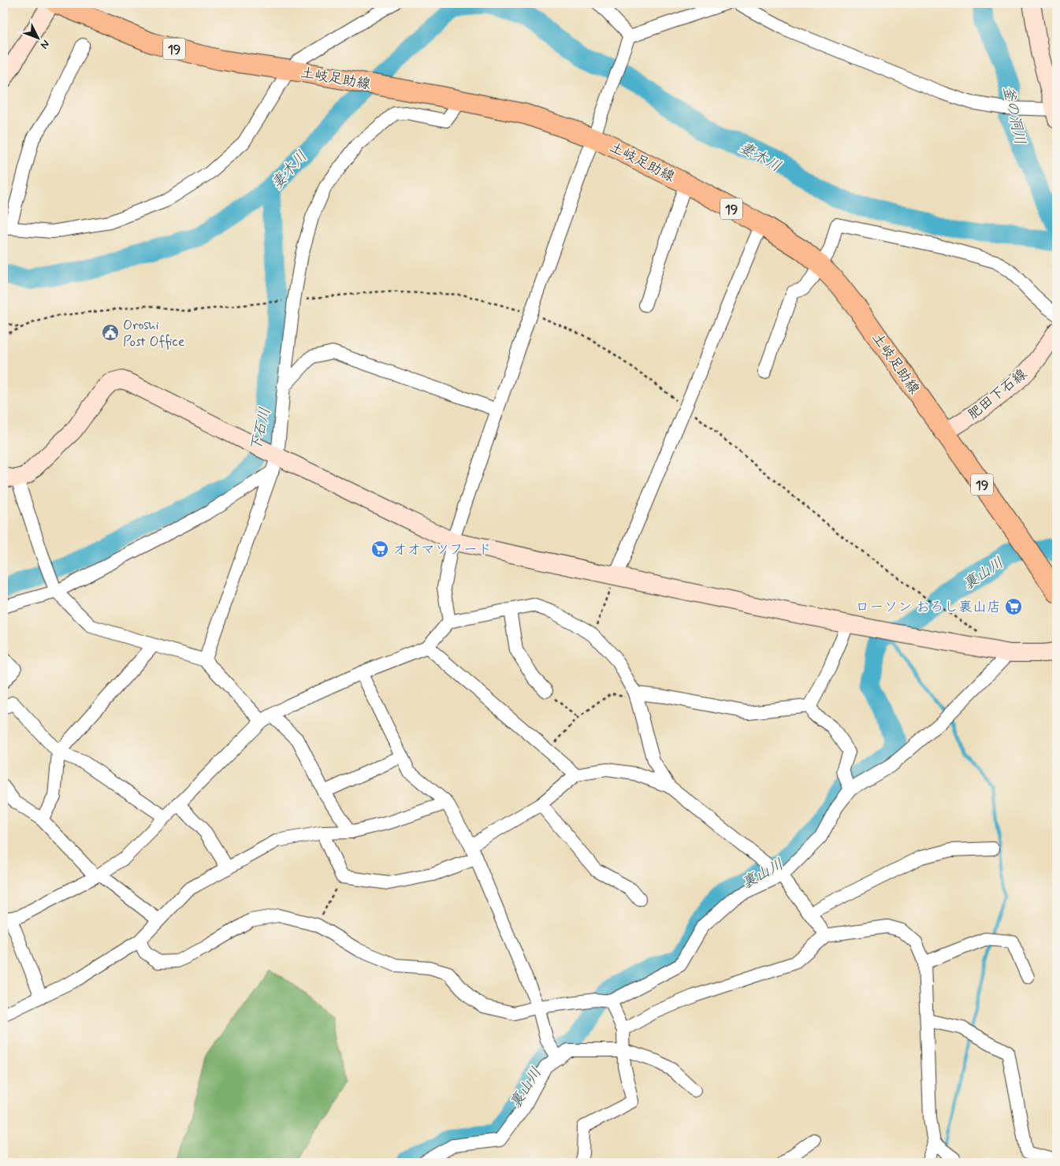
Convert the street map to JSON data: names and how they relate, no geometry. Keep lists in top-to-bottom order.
{
  "streets": {
    "main road": ["19", "土岐足助線"],
    "street": ["肥田下石線"]
  },
  "crossings": [
    ["土岐足助線", "肥田下石線"]
  ],
  "water": [
    "釜の洞川",
    "妻木川",
    "下石川",
    "裏山川"
  ],
  "places": {
    "public building": ["Oroshi Post Office"],
    "supermarket": ["オオマツフード", "ローソン おろし裏山店"]
  },
  "north": "bottom right"
}
